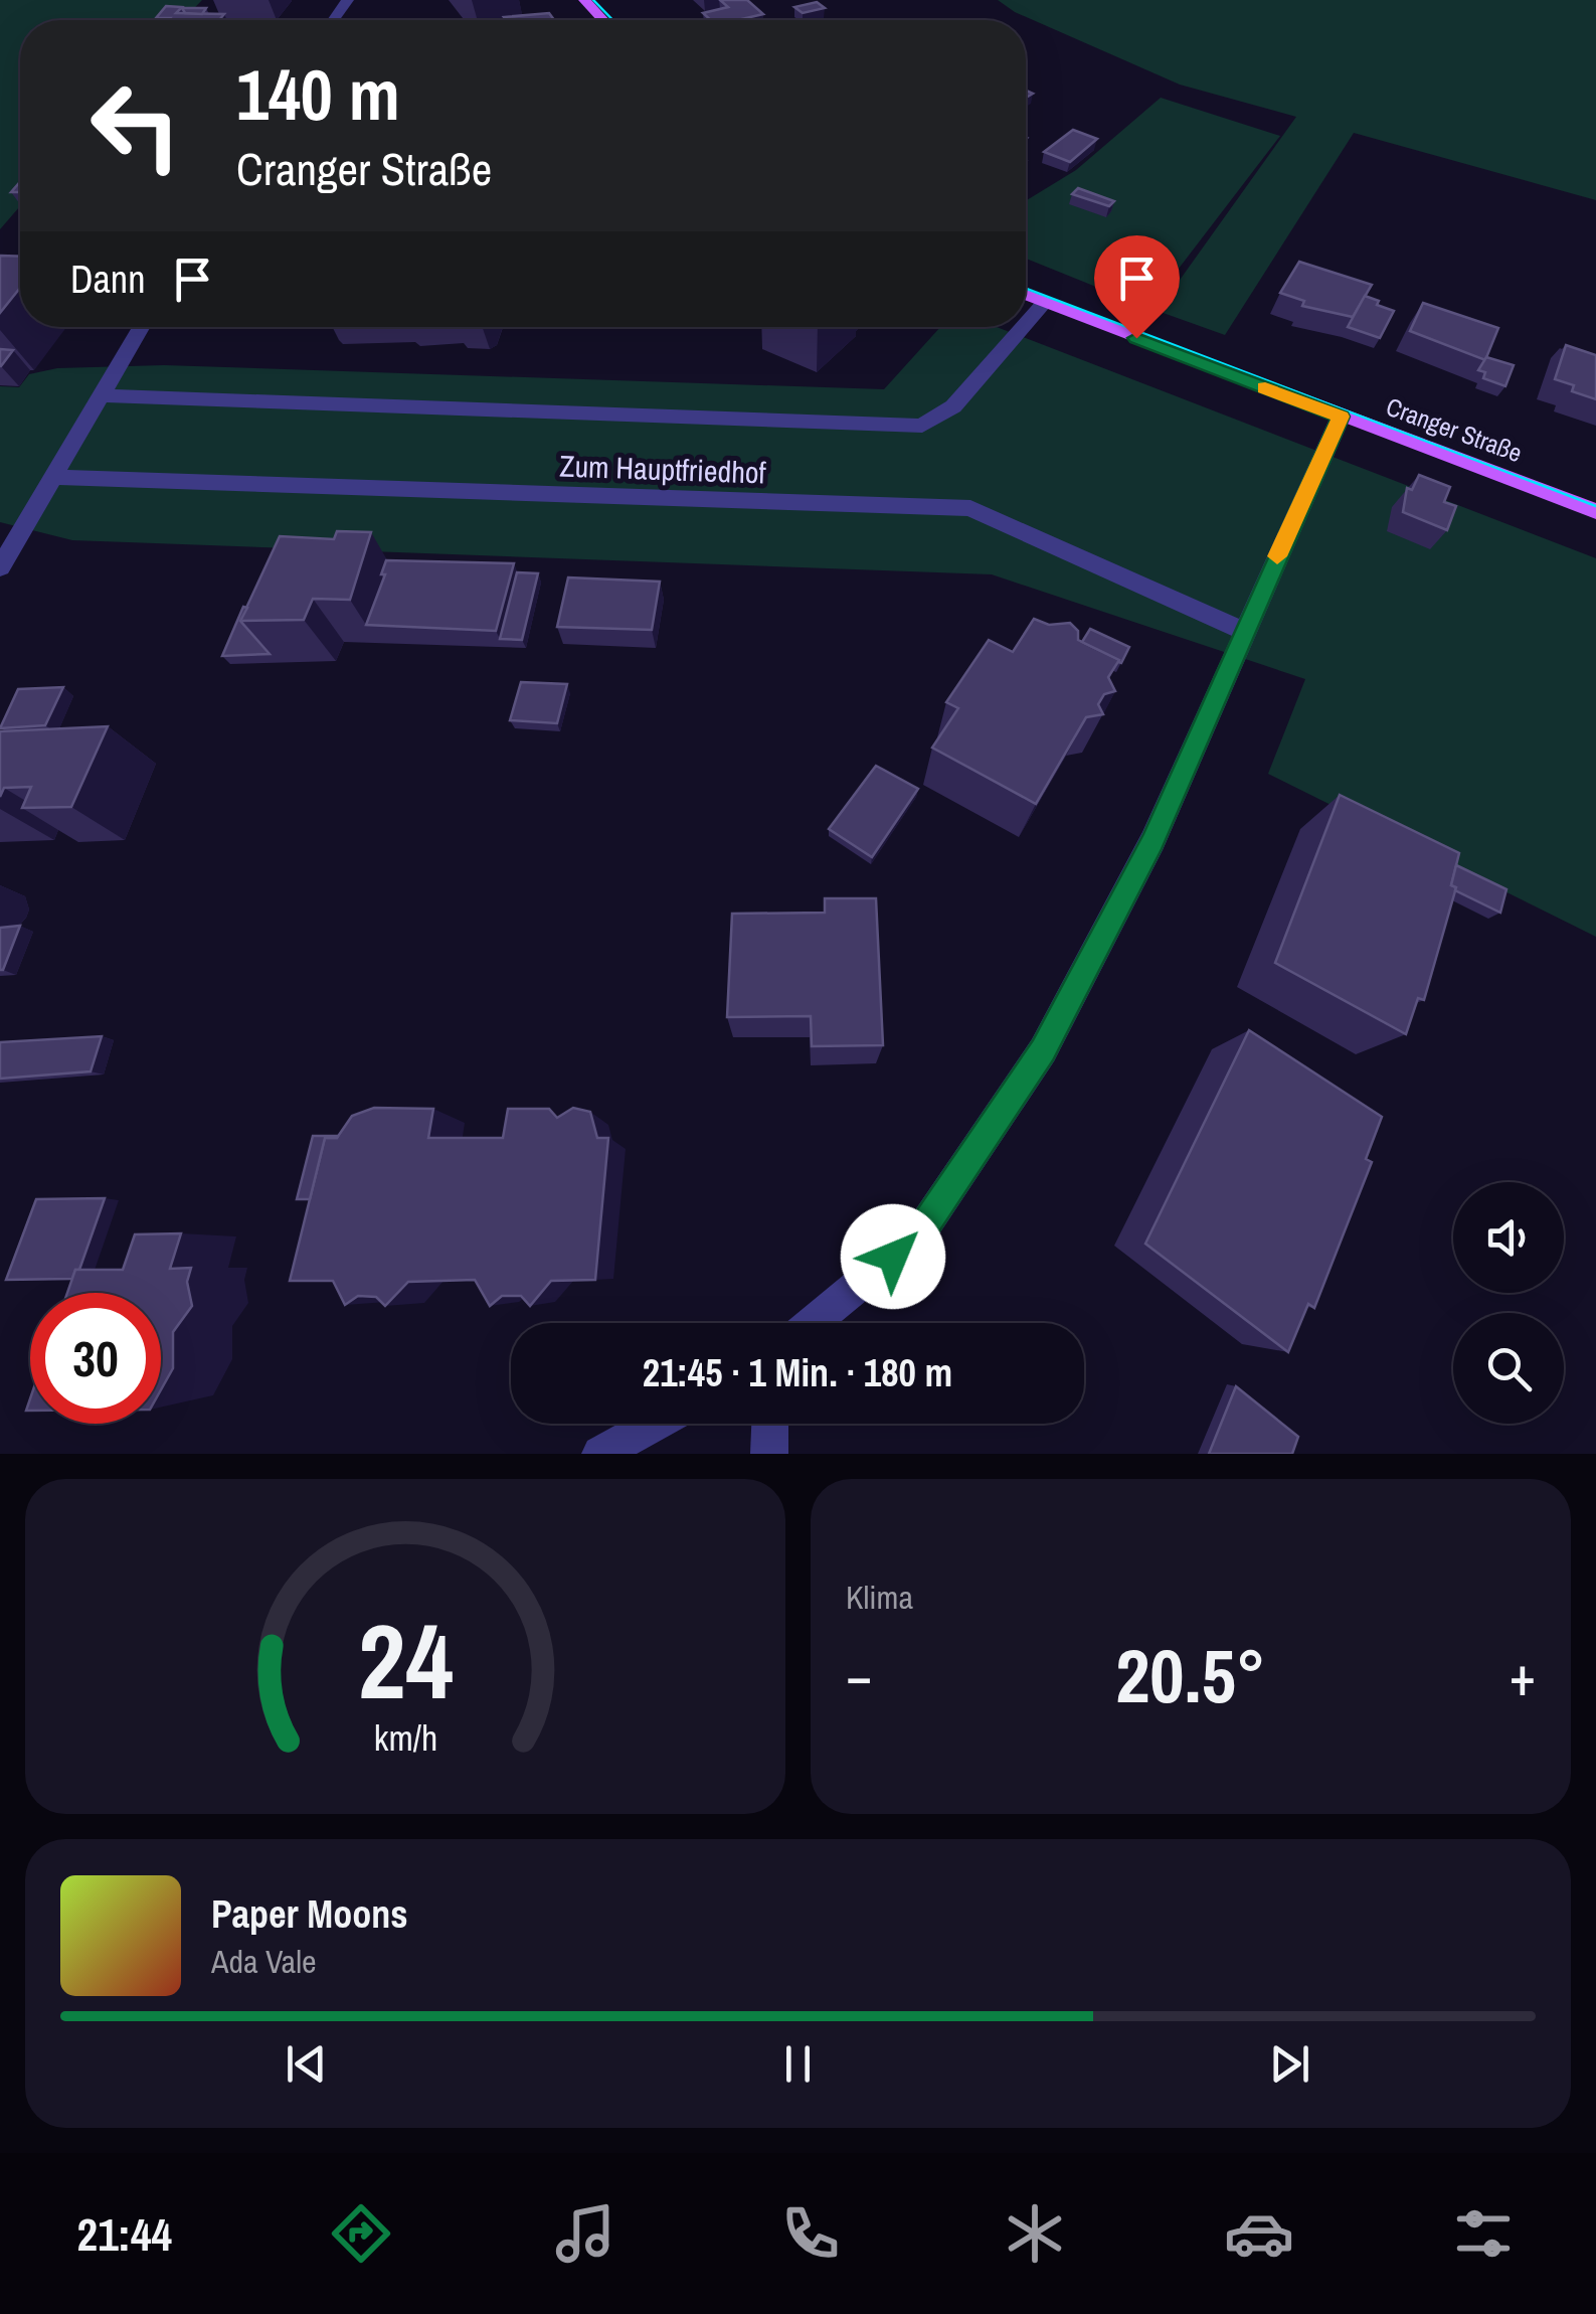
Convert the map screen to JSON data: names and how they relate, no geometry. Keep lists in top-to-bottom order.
{
  "streets": {
    "main road": ["Cranger Straße"],
    "street": ["Zum Hauptfriedhof"]
  },
  "crossings": [
    ["Cranger Straße", "Zum Hauptfriedhof"]
  ],
  "page": {
    "turn": ["140 m", "Cranger Straße"],
    "then": "Dann",
    "limit": "30",
    "trip": "21:45 · 1 Min. · 180 m",
    "tile": "Klima",
    "heat": ["−", "20.5°", "+"],
    "song": ["Paper Moons", "Ada Vale"],
    "tabs": "21:44",
    "gauge": ["24", "km/h"]
  }
}
